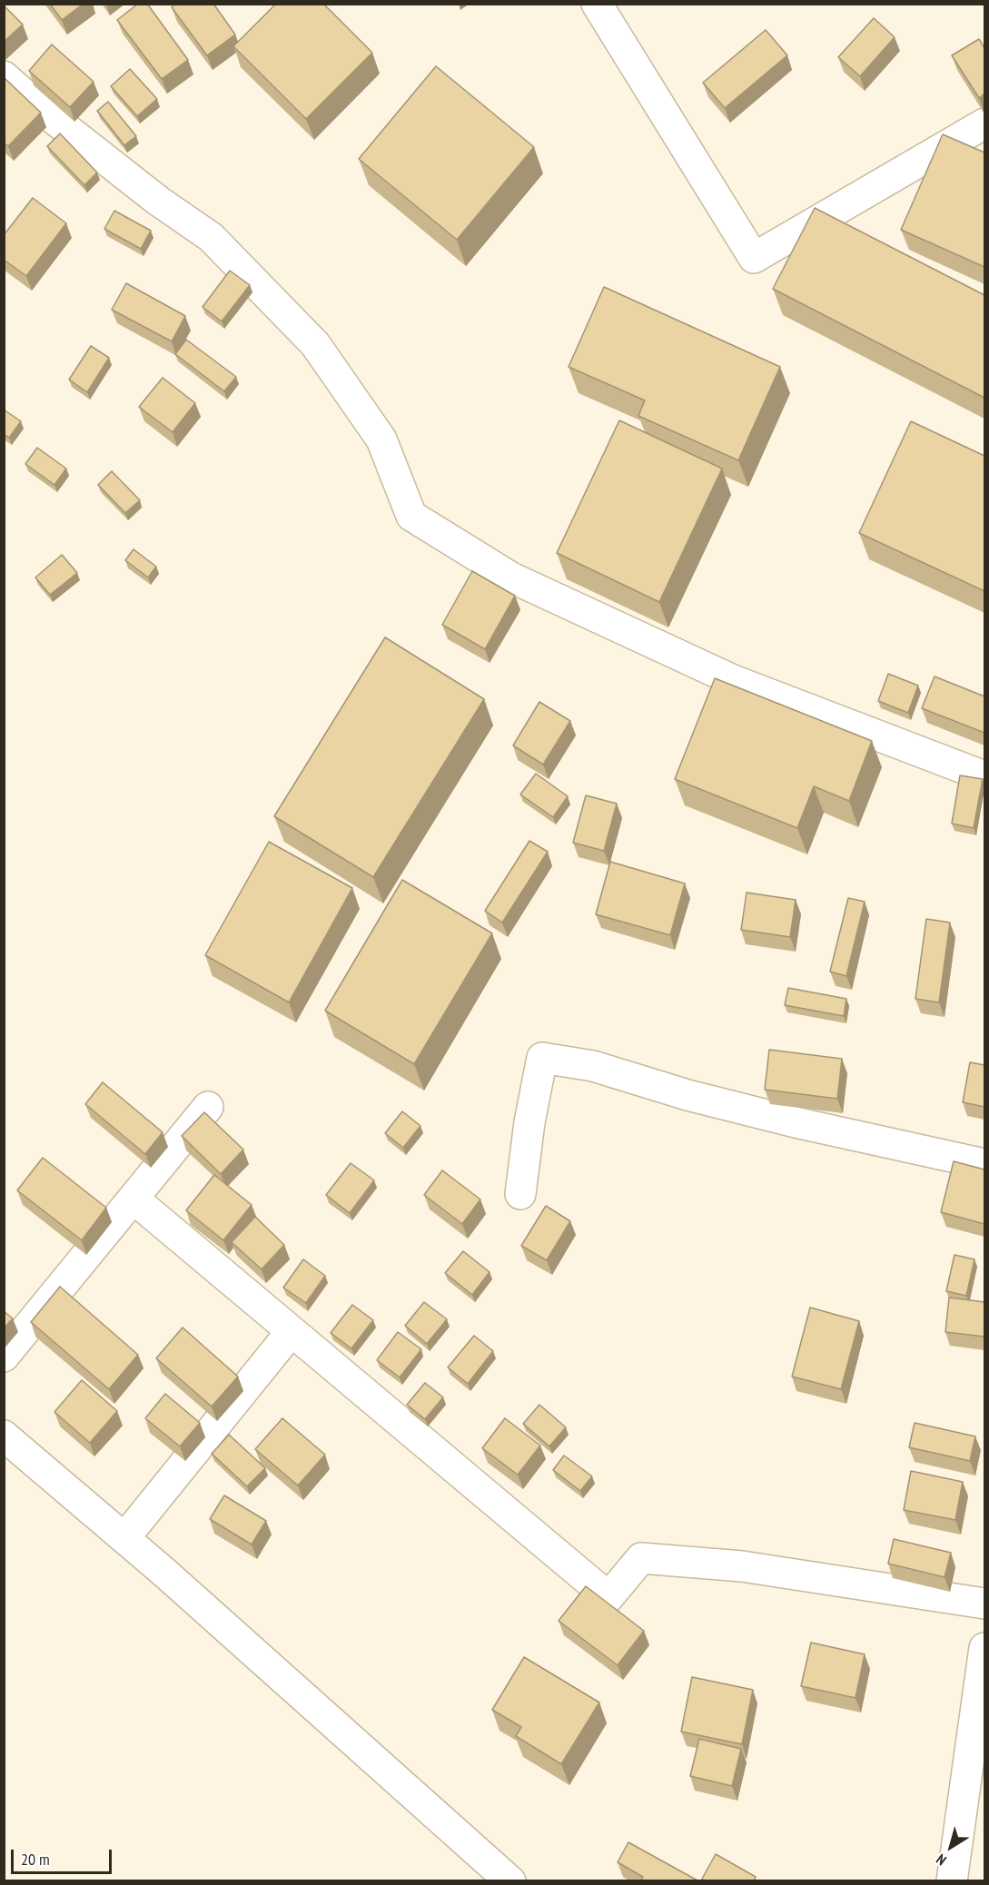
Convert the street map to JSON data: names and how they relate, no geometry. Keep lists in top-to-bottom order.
{
  "scale_bar": "20 m",
  "north": "bottom left"
}
